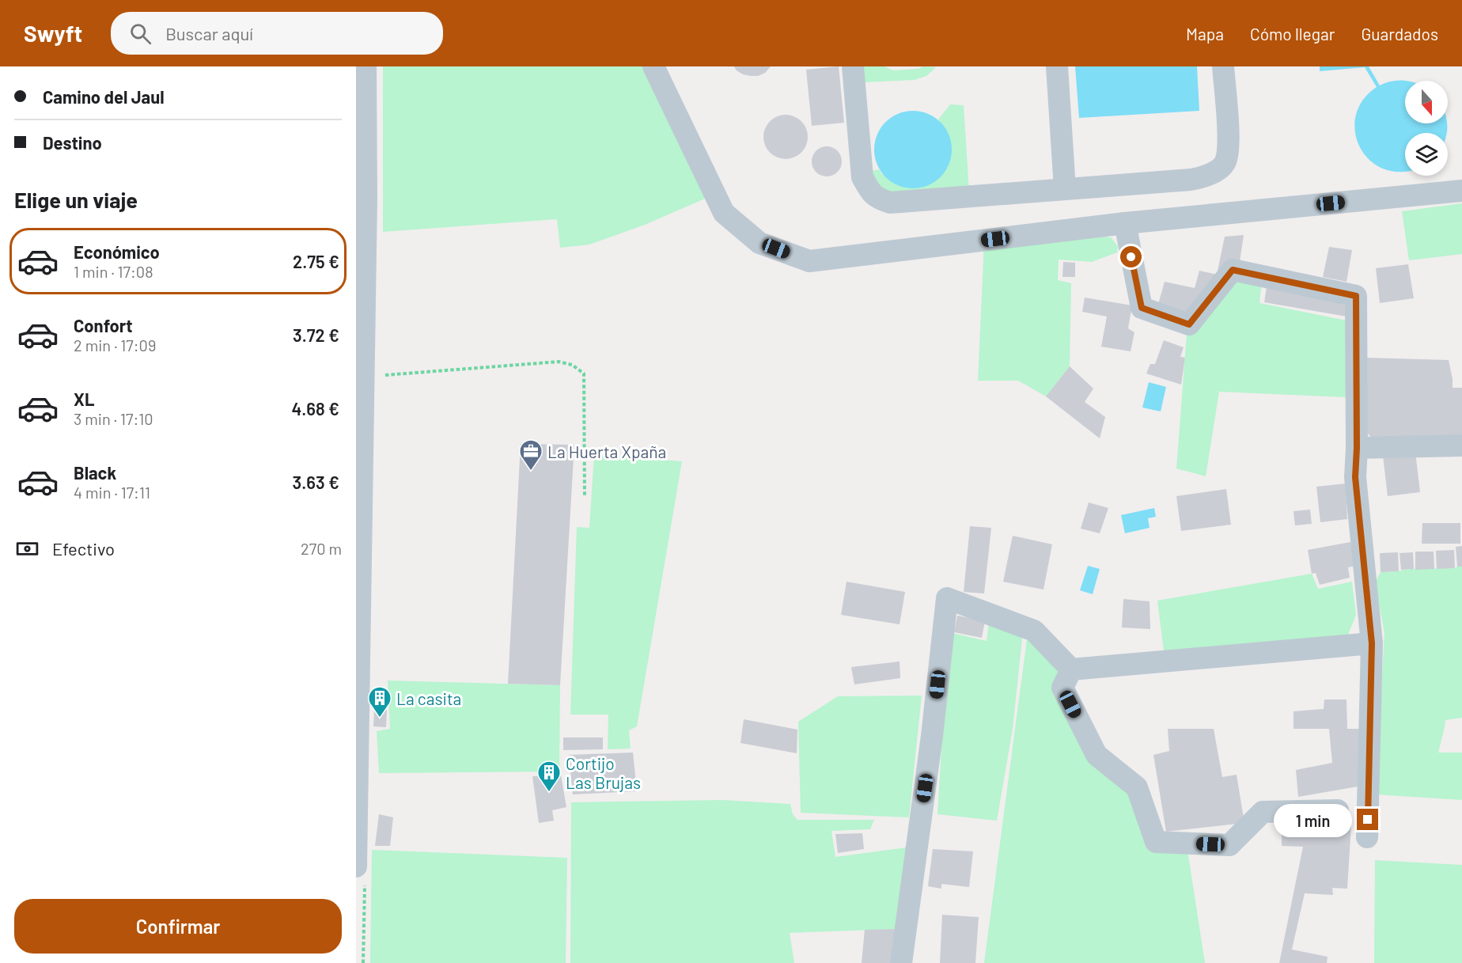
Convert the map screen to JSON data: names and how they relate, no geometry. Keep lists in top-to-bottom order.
{
  "places": {
    "office": ["La Huerta Xpaña"],
    "building": ["La casita", "Cortijo Las Brujas"]
  },
  "north": "bottom",
  "page": {
    "header": "Swyft",
    "search": "Buscar aquí",
    "nav": ["Mapa", "Cómo llegar", "Guardados"],
    "banner": ["Camino del Jaul", "Destino"],
    "heading": "Elige un viaje",
    "list": [
      {
        "name": "Económico",
        "note": "1 min · 17:08",
        "value": "2.75 €"
      },
      {
        "name": "Confort",
        "note": "2 min · 17:09",
        "value": "3.72 €"
      },
      {
        "name": "XL",
        "note": "3 min · 17:10",
        "value": "4.68 €"
      },
      {
        "name": "Black",
        "note": "4 min · 17:11",
        "value": "3.63 €"
      }
    ],
    "pay": ["Efectivo", "270 m"],
    "bubble": "1 min",
    "buttons": "Confirmar"
  }
}
